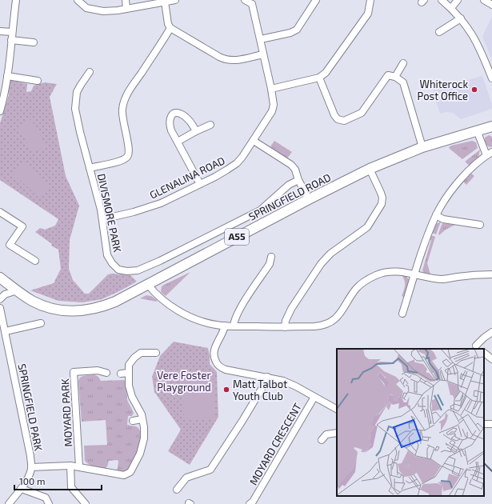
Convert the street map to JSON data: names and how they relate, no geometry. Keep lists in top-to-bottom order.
{
  "streets": {
    "highway": ["SPRINGFIELD ROAD", "A55"],
    "street": [
      "GLENALINA ROAD",
      "DIVISMORE PARK",
      "SPRINGFIELD PARK",
      "MOYARD PARK",
      "MOYARD CRESCENT"
    ]
  },
  "crossings": [
    ["GLENALINA ROAD", "DIVISMORE PARK"]
  ],
  "parks": ["Vere Foster Playground"],
  "places": ["Whiterock Post Office", "Matt Talbot Youth Club"],
  "scale_bar": "100 m"
}
